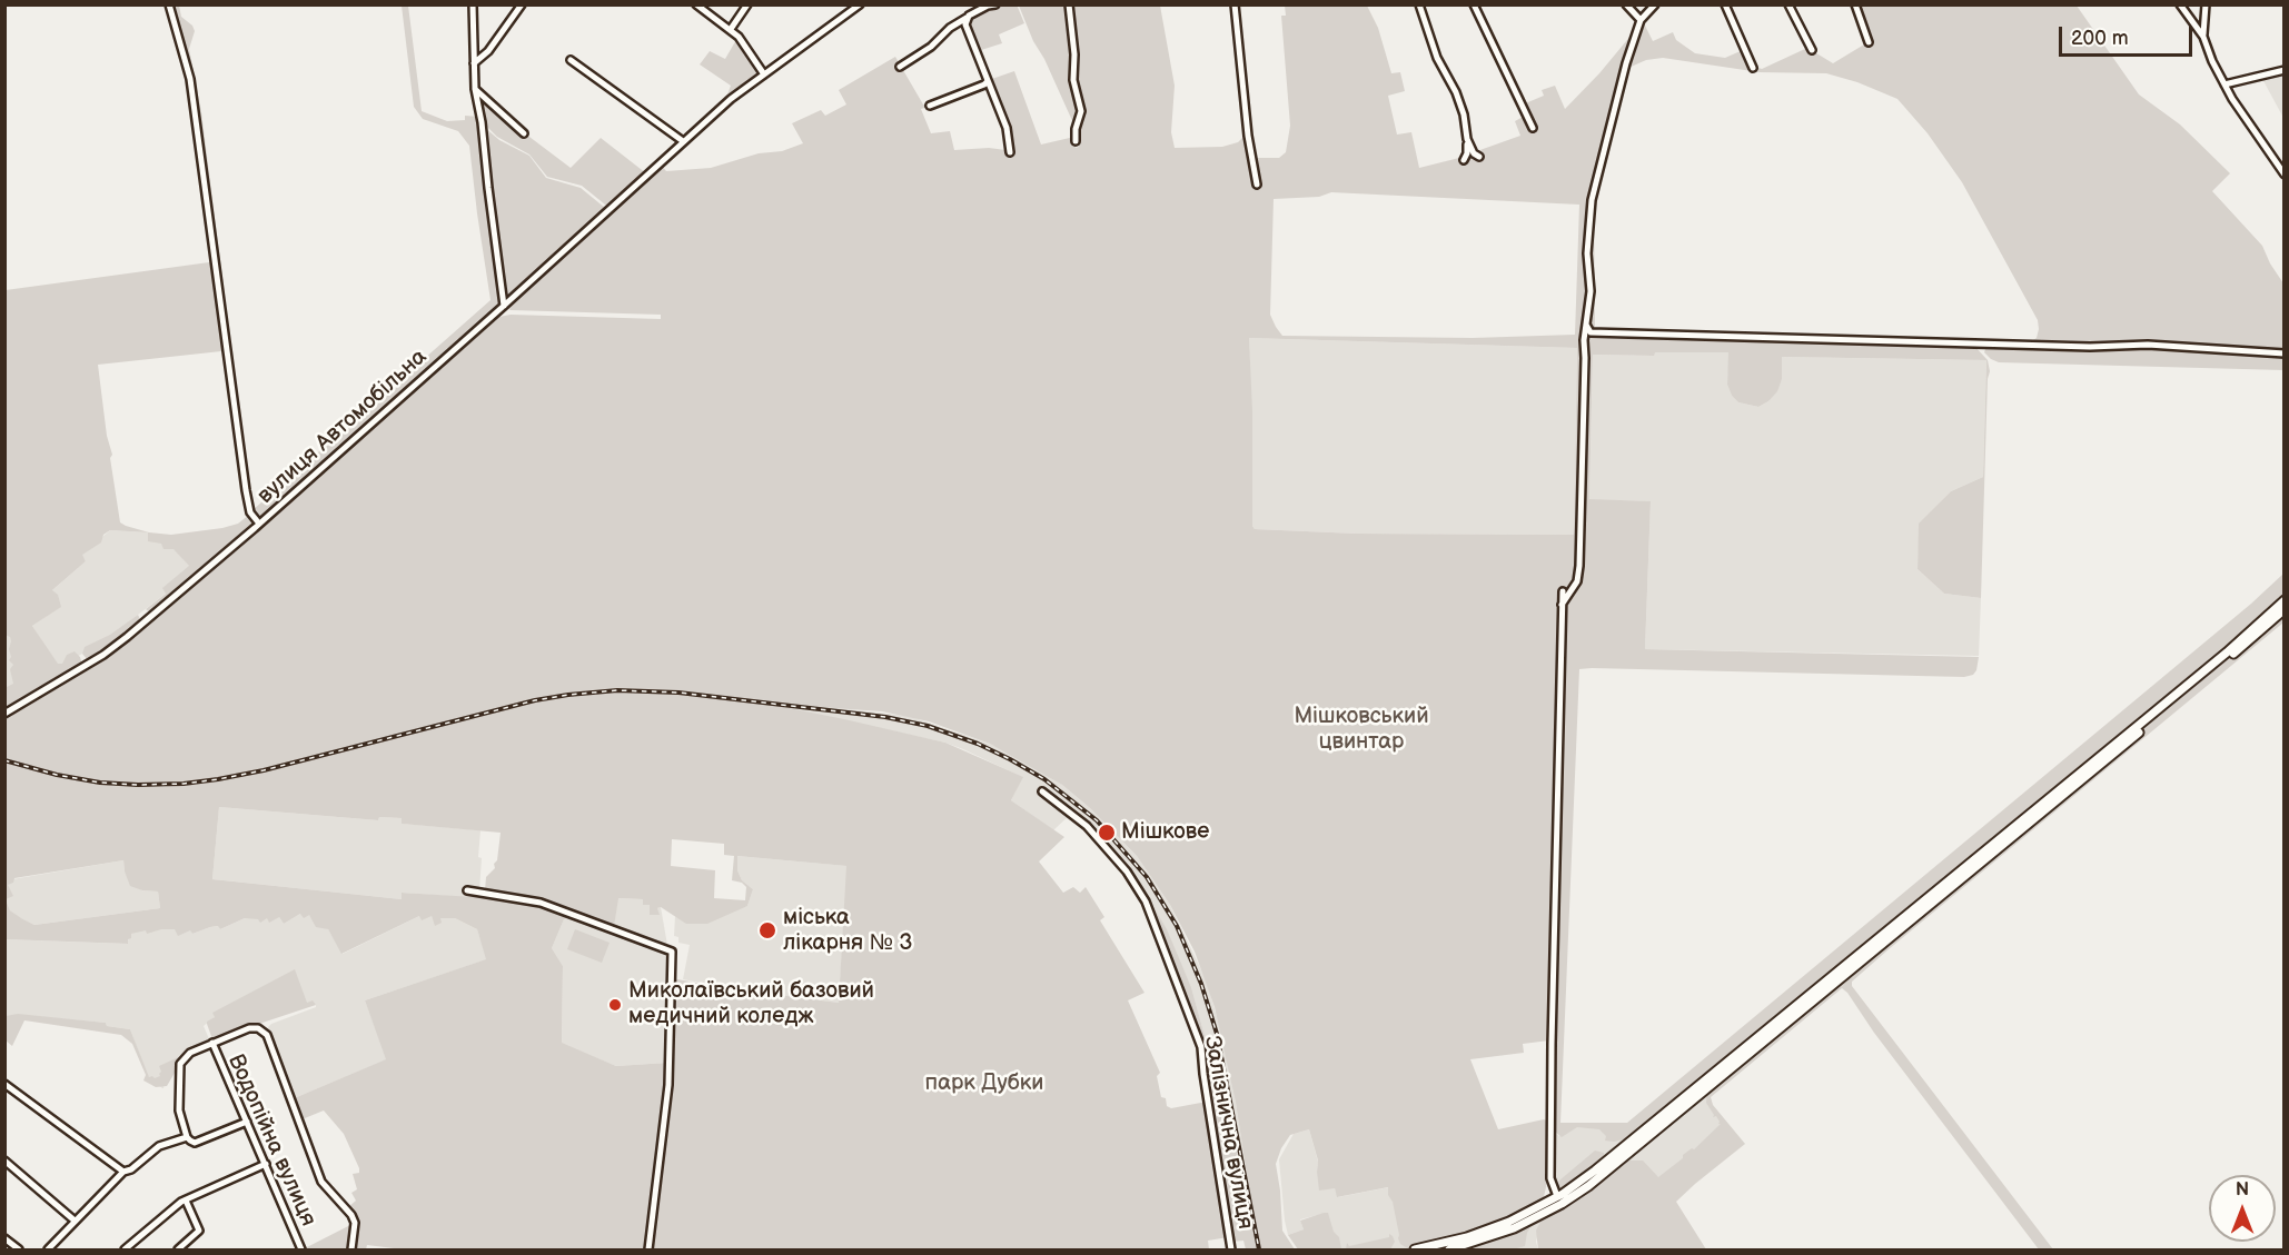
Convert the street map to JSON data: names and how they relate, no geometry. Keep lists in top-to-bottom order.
{
  "streets": {
    "street": ["вулиця Автомобільна", "Залізнична вулиця", "Водопійна вулиця"]
  },
  "parks": ["Мішковський цвинтар", "парк Дубки"],
  "places": ["Мішкове", "міська лікарня № 3", "Миколаївський базовий медичний коледж"],
  "scale_bar": "200 m",
  "north": "top"
}
